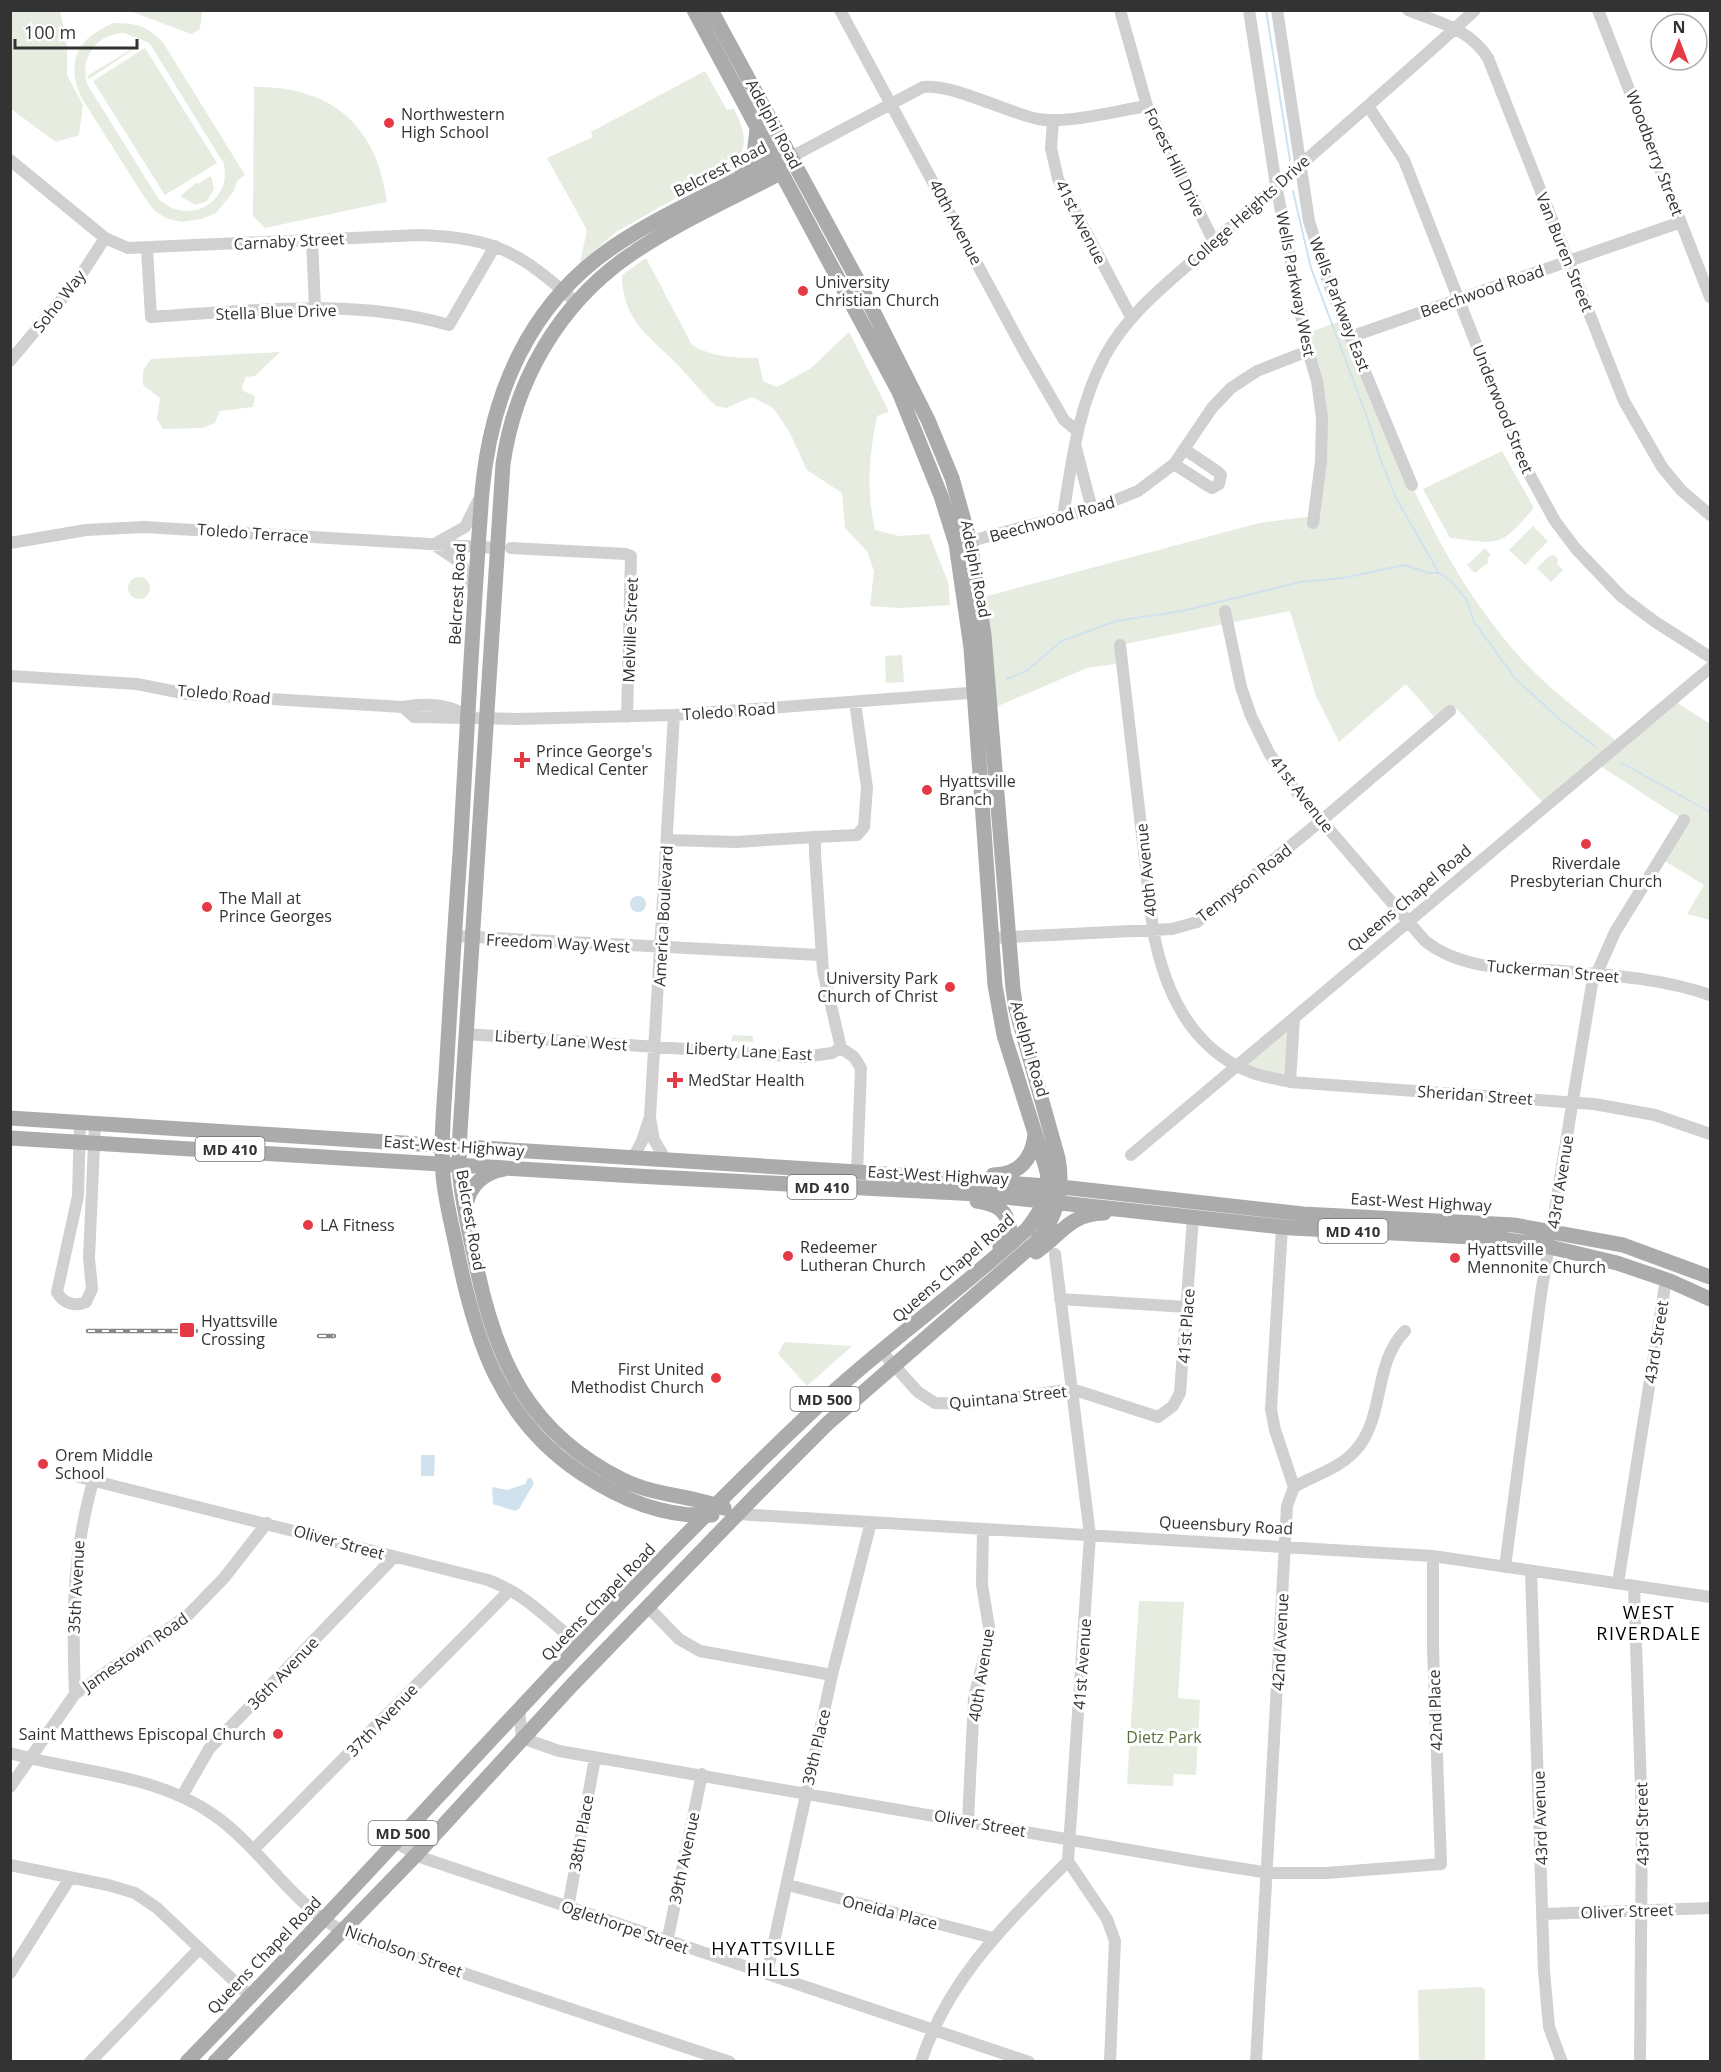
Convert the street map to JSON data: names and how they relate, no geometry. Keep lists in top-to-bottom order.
{
  "streets": {
    "main road": [
      "Adelphi Road",
      "Belcrest Road",
      "Queens Chapel Road",
      "East-West Highway",
      "MD 410",
      "MD 500",
      "Queensbury Road"
    ],
    "street": [
      "Woodberry Street",
      "Forest Hill Drive",
      "College Heights Drive",
      "40th Avenue",
      "41st Avenue",
      "Carnaby Street",
      "Van Buren Street",
      "Wells Parkway West",
      "Beechwood Road",
      "Soho Way",
      "Wells Parkway East",
      "Stella Blue Drive",
      "Underwood Street",
      "Toledo Terrace",
      "Melville Street",
      "Toledo Road",
      "Tennyson Road",
      "America Boulevard",
      "Freedom Way West",
      "Tuckerman Street",
      "Liberty Lane West",
      "Liberty Lane East",
      "Sheridan Street",
      "43rd Avenue",
      "41st Place",
      "43rd Street",
      "Quintana Street",
      "Oliver Street",
      "35th Avenue",
      "42nd Avenue",
      "Jamestown Road",
      "36th Avenue",
      "42nd Place",
      "37th Avenue",
      "39th Place",
      "38th Place",
      "39th Avenue",
      "Oneida Place",
      "Oglethorpe Street",
      "Nicholson Street"
    ]
  },
  "crossings": [
    ["Adelphi Road", "Belcrest Road"],
    ["Adelphi Road", "Beechwood Road"],
    ["Adelphi Road", "Toledo Road"],
    ["Adelphi Road", "Tennyson Road"],
    ["Adelphi Road", "Queens Chapel Road"],
    ["Adelphi Road", "East-West Highway"],
    ["Adelphi Road", "MD 500"],
    ["Woodberry Street", "Beechwood Road"],
    ["Forest Hill Drive", "College Heights Drive"],
    ["Belcrest Road", "Carnaby Street"],
    ["Belcrest Road", "Toledo Terrace"],
    ["Belcrest Road", "Melville Street"],
    ["Belcrest Road", "Toledo Road"],
    ["Belcrest Road", "Queens Chapel Road"],
    ["Belcrest Road", "Freedom Way West"],
    ["Belcrest Road", "Liberty Lane West"],
    ["Belcrest Road", "East-West Highway"],
    ["Belcrest Road", "Queensbury Road"],
    ["College Heights Drive", "40th Avenue"],
    ["College Heights Drive", "41st Avenue"],
    ["College Heights Drive", "Van Buren Street"],
    ["College Heights Drive", "Wells Parkway West"],
    ["College Heights Drive", "Beechwood Road"],
    ["College Heights Drive", "Wells Parkway East"],
    ["College Heights Drive", "Underwood Street"],
    ["40th Avenue", "Tennyson Road"],
    ["40th Avenue", "Queens Chapel Road"],
    ["40th Avenue", "Sheridan Street"],
    ["40th Avenue", "Queensbury Road"],
    ["40th Avenue", "Oliver Street"],
    ["41st Avenue", "Tennyson Road"],
    ["41st Avenue", "Queens Chapel Road"],
    ["41st Avenue", "Tuckerman Street"],
    ["41st Avenue", "Quintana Street"],
    ["41st Avenue", "Queensbury Road"],
    ["41st Avenue", "Oliver Street"],
    ["Carnaby Street", "Soho Way"],
    ["Carnaby Street", "Stella Blue Drive"],
    ["Van Buren Street", "Beechwood Road"],
    ["Wells Parkway West", "Beechwood Road"],
    ["Beechwood Road", "Wells Parkway East"],
    ["Beechwood Road", "Underwood Street"],
    ["Toledo Terrace", "Melville Street"],
    ["Melville Street", "Toledo Road"],
    ["Toledo Road", "America Boulevard"],
    ["Queens Chapel Road", "Tuckerman Street"],
    ["Queens Chapel Road", "Sheridan Street"],
    ["Queens Chapel Road", "East-West Highway"],
    ["Queens Chapel Road", "Quintana Street"],
    ["Queens Chapel Road", "MD 500"],
    ["Queens Chapel Road", "Queensbury Road"],
    ["Queens Chapel Road", "Oliver Street"],
    ["Queens Chapel Road", "Oglethorpe Street"],
    ["Queens Chapel Road", "Nicholson Street"],
    ["America Boulevard", "Freedom Way West"],
    ["America Boulevard", "Liberty Lane West"],
    ["America Boulevard", "Liberty Lane East"],
    ["America Boulevard", "East-West Highway"],
    ["Tuckerman Street", "43rd Avenue"],
    ["Liberty Lane West", "Liberty Lane East"],
    ["Sheridan Street", "43rd Avenue"],
    ["East-West Highway", "43rd Avenue"],
    ["East-West Highway", "41st Place"],
    ["East-West Highway", "43rd Street"],
    ["East-West Highway", "MD 500"],
    ["43rd Avenue", "Queensbury Road"],
    ["43rd Avenue", "Oliver Street"],
    ["41st Place", "Quintana Street"],
    ["43rd Street", "Queensbury Road"],
    ["43rd Street", "Oliver Street"],
    ["Quintana Street", "MD 500"],
    ["MD 500", "Queensbury Road"],
    ["MD 500", "Oliver Street"],
    ["MD 500", "Oglethorpe Street"],
    ["MD 500", "Nicholson Street"],
    ["Queensbury Road", "42nd Avenue"],
    ["Queensbury Road", "42nd Place"],
    ["Queensbury Road", "39th Place"],
    ["Oliver Street", "35th Avenue"],
    ["Oliver Street", "42nd Avenue"],
    ["Oliver Street", "Jamestown Road"],
    ["Oliver Street", "36th Avenue"],
    ["Oliver Street", "42nd Place"],
    ["Oliver Street", "37th Avenue"],
    ["Oliver Street", "39th Place"],
    ["Oliver Street", "38th Place"],
    ["Oliver Street", "39th Avenue"],
    ["35th Avenue", "Jamestown Road"],
    ["Jamestown Road", "Nicholson Street"],
    ["36th Avenue", "Nicholson Street"],
    ["37th Avenue", "Nicholson Street"],
    ["39th Place", "Oneida Place"],
    ["39th Place", "Oglethorpe Street"],
    ["38th Place", "Oglethorpe Street"],
    ["39th Avenue", "Oglethorpe Street"]
  ],
  "districts": ["WEST RIVERDALE", "HYATTSVILLE HILLS"],
  "parks": ["Dietz Park"],
  "places": {
    "other": [
      "Northwestern High School",
      "University Christian Church",
      "Hyattsville Branch",
      "Riverdale Presbyterian Church",
      "The Mall at Prince Georges",
      "University Park Church of Christ",
      "LA Fitness",
      "Redeemer Lutheran Church",
      "Hyattsville Mennonite Church",
      "First United Methodist Church",
      "Orem Middle School",
      "Saint Matthews Episcopal Church"
    ],
    "health": ["Prince George's Medical Center", "MedStar Health"],
    "transit": ["Hyattsville Crossing"]
  },
  "scale_bar": "100 m",
  "north": "top"
}
